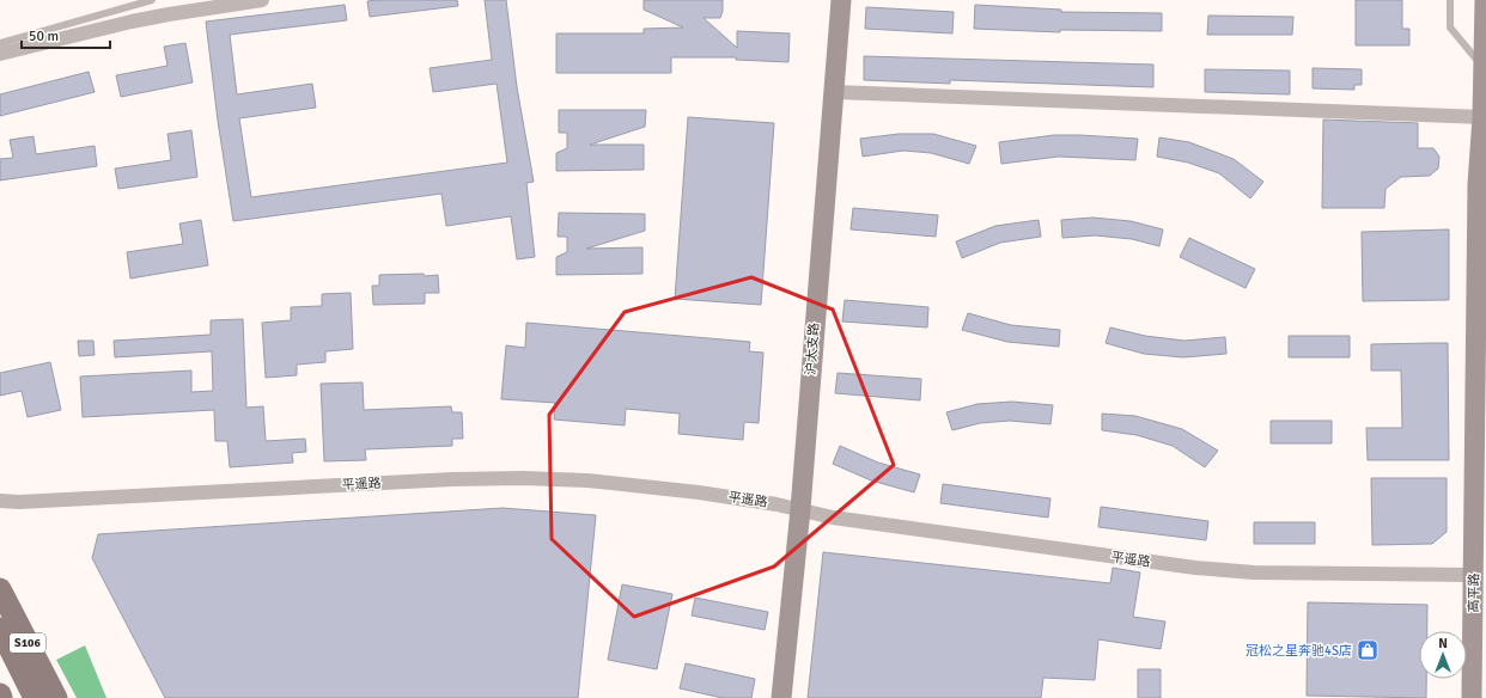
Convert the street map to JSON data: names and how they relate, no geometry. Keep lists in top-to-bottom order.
{
  "streets": {
    "main road": ["S106"],
    "street": ["沪太支路", "平遥路", "高平路"]
  },
  "crossings": [
    ["沪太支路", "平遥路"],
    ["平遥路", "高平路"]
  ],
  "places": {
    "shop": ["冠松之星奔驰4S店"]
  },
  "scale_bar": "50 m",
  "north": "top"
}
